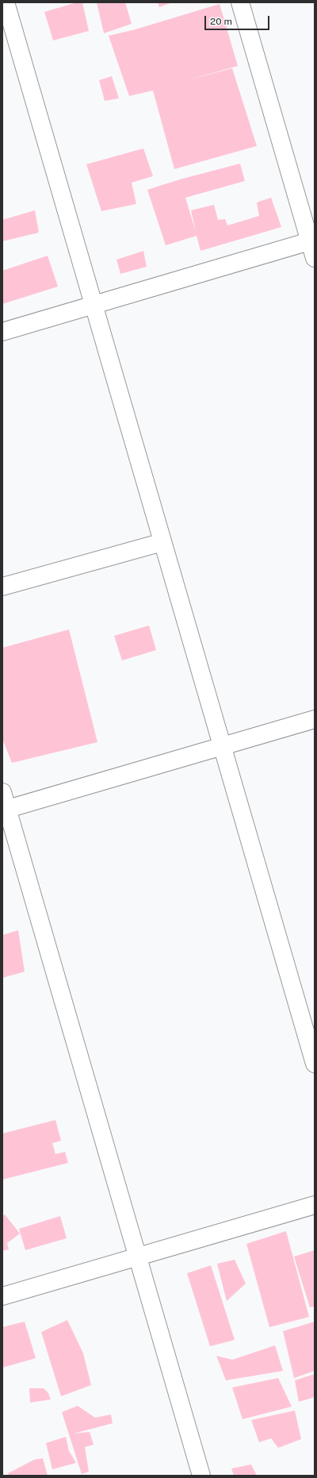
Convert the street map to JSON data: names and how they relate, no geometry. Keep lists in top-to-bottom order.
{
  "scale_bar": "20 m"
}
